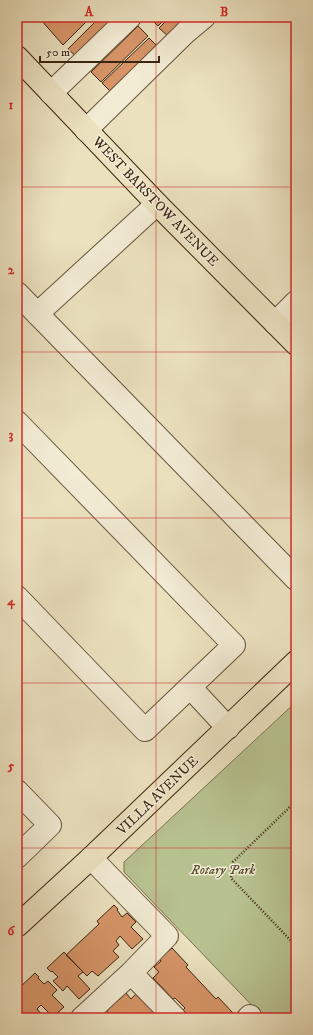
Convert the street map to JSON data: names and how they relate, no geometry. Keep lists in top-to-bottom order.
{
  "streets": {
    "main road": ["WEST BARSTOW AVENUE", "VILLA AVENUE"]
  },
  "parks": ["Rotary Park"],
  "scale_bar": "50 m",
  "grid": {
    "columns": ["A", "B"],
    "rows": [
      "1",
      "2",
      "3",
      "4",
      "5",
      "6"
    ]
  }
}
